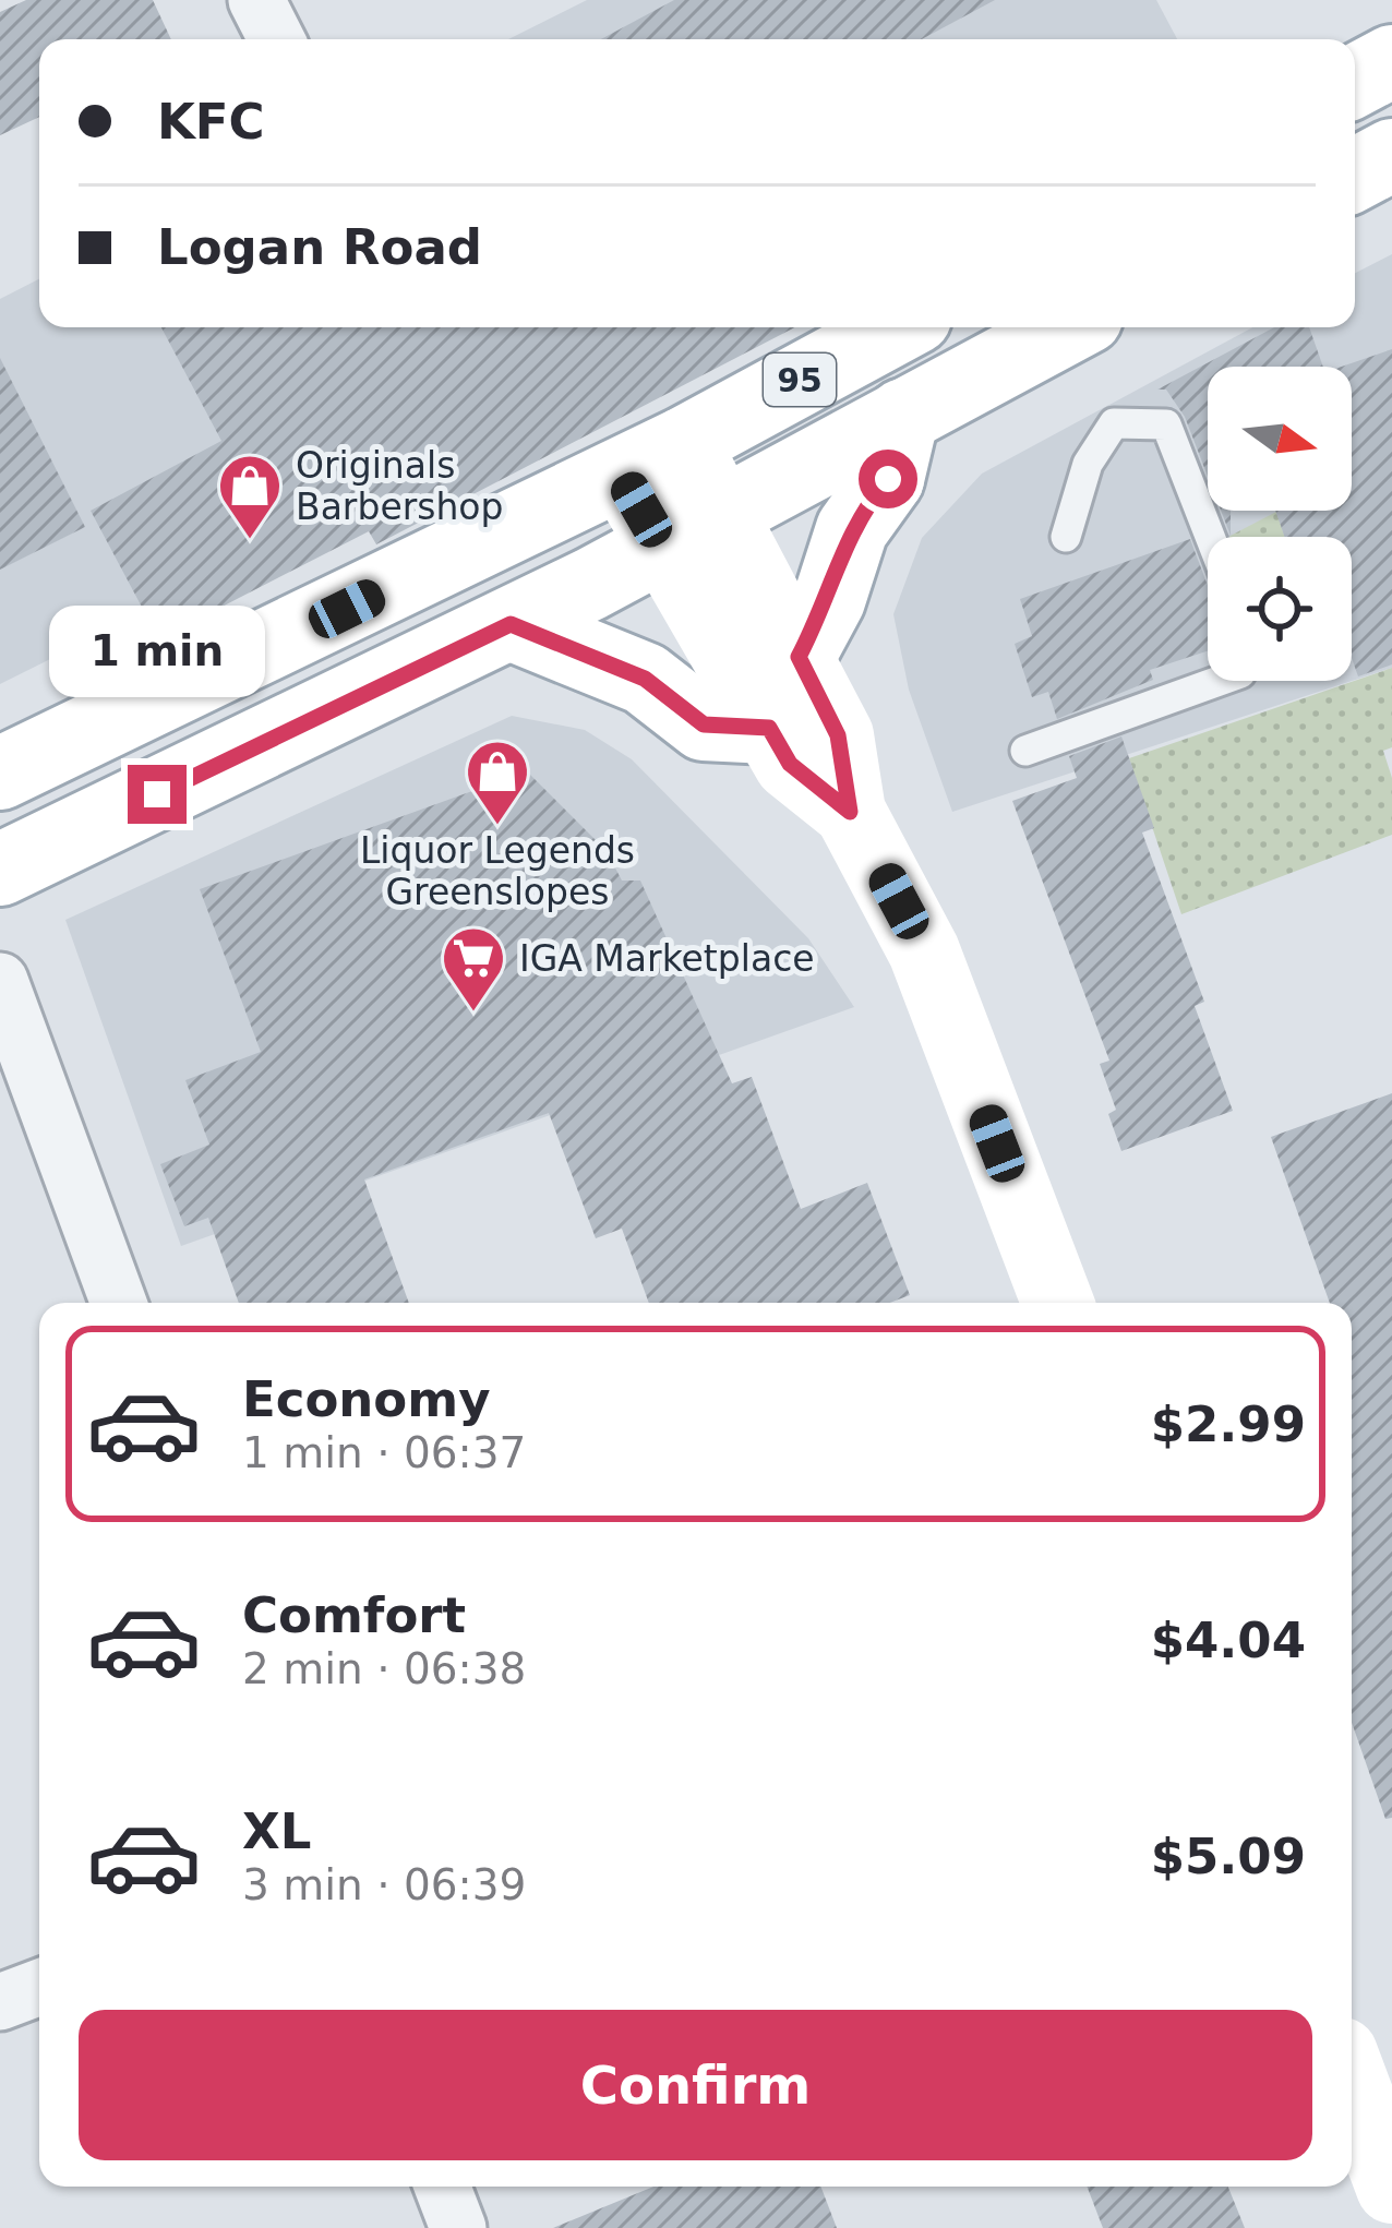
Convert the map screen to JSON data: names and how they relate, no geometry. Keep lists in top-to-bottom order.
{
  "streets": {
    "main road": ["95"]
  },
  "places": {
    "shop": ["Originals Barbershop", "Liquor Legends Greenslopes"],
    "supermarket": ["IGA Marketplace"]
  },
  "north": "right",
  "page": {
    "banner": ["KFC", "Logan Road"],
    "bubble": "1 min",
    "list": [
      {
        "name": "Economy",
        "note": "1 min · 06:37",
        "value": "$2.99"
      },
      {
        "name": "Comfort",
        "note": "2 min · 06:38",
        "value": "$4.04"
      },
      {
        "name": "XL",
        "note": "3 min · 06:39",
        "value": "$5.09"
      }
    ],
    "buttons": "Confirm"
  }
}
